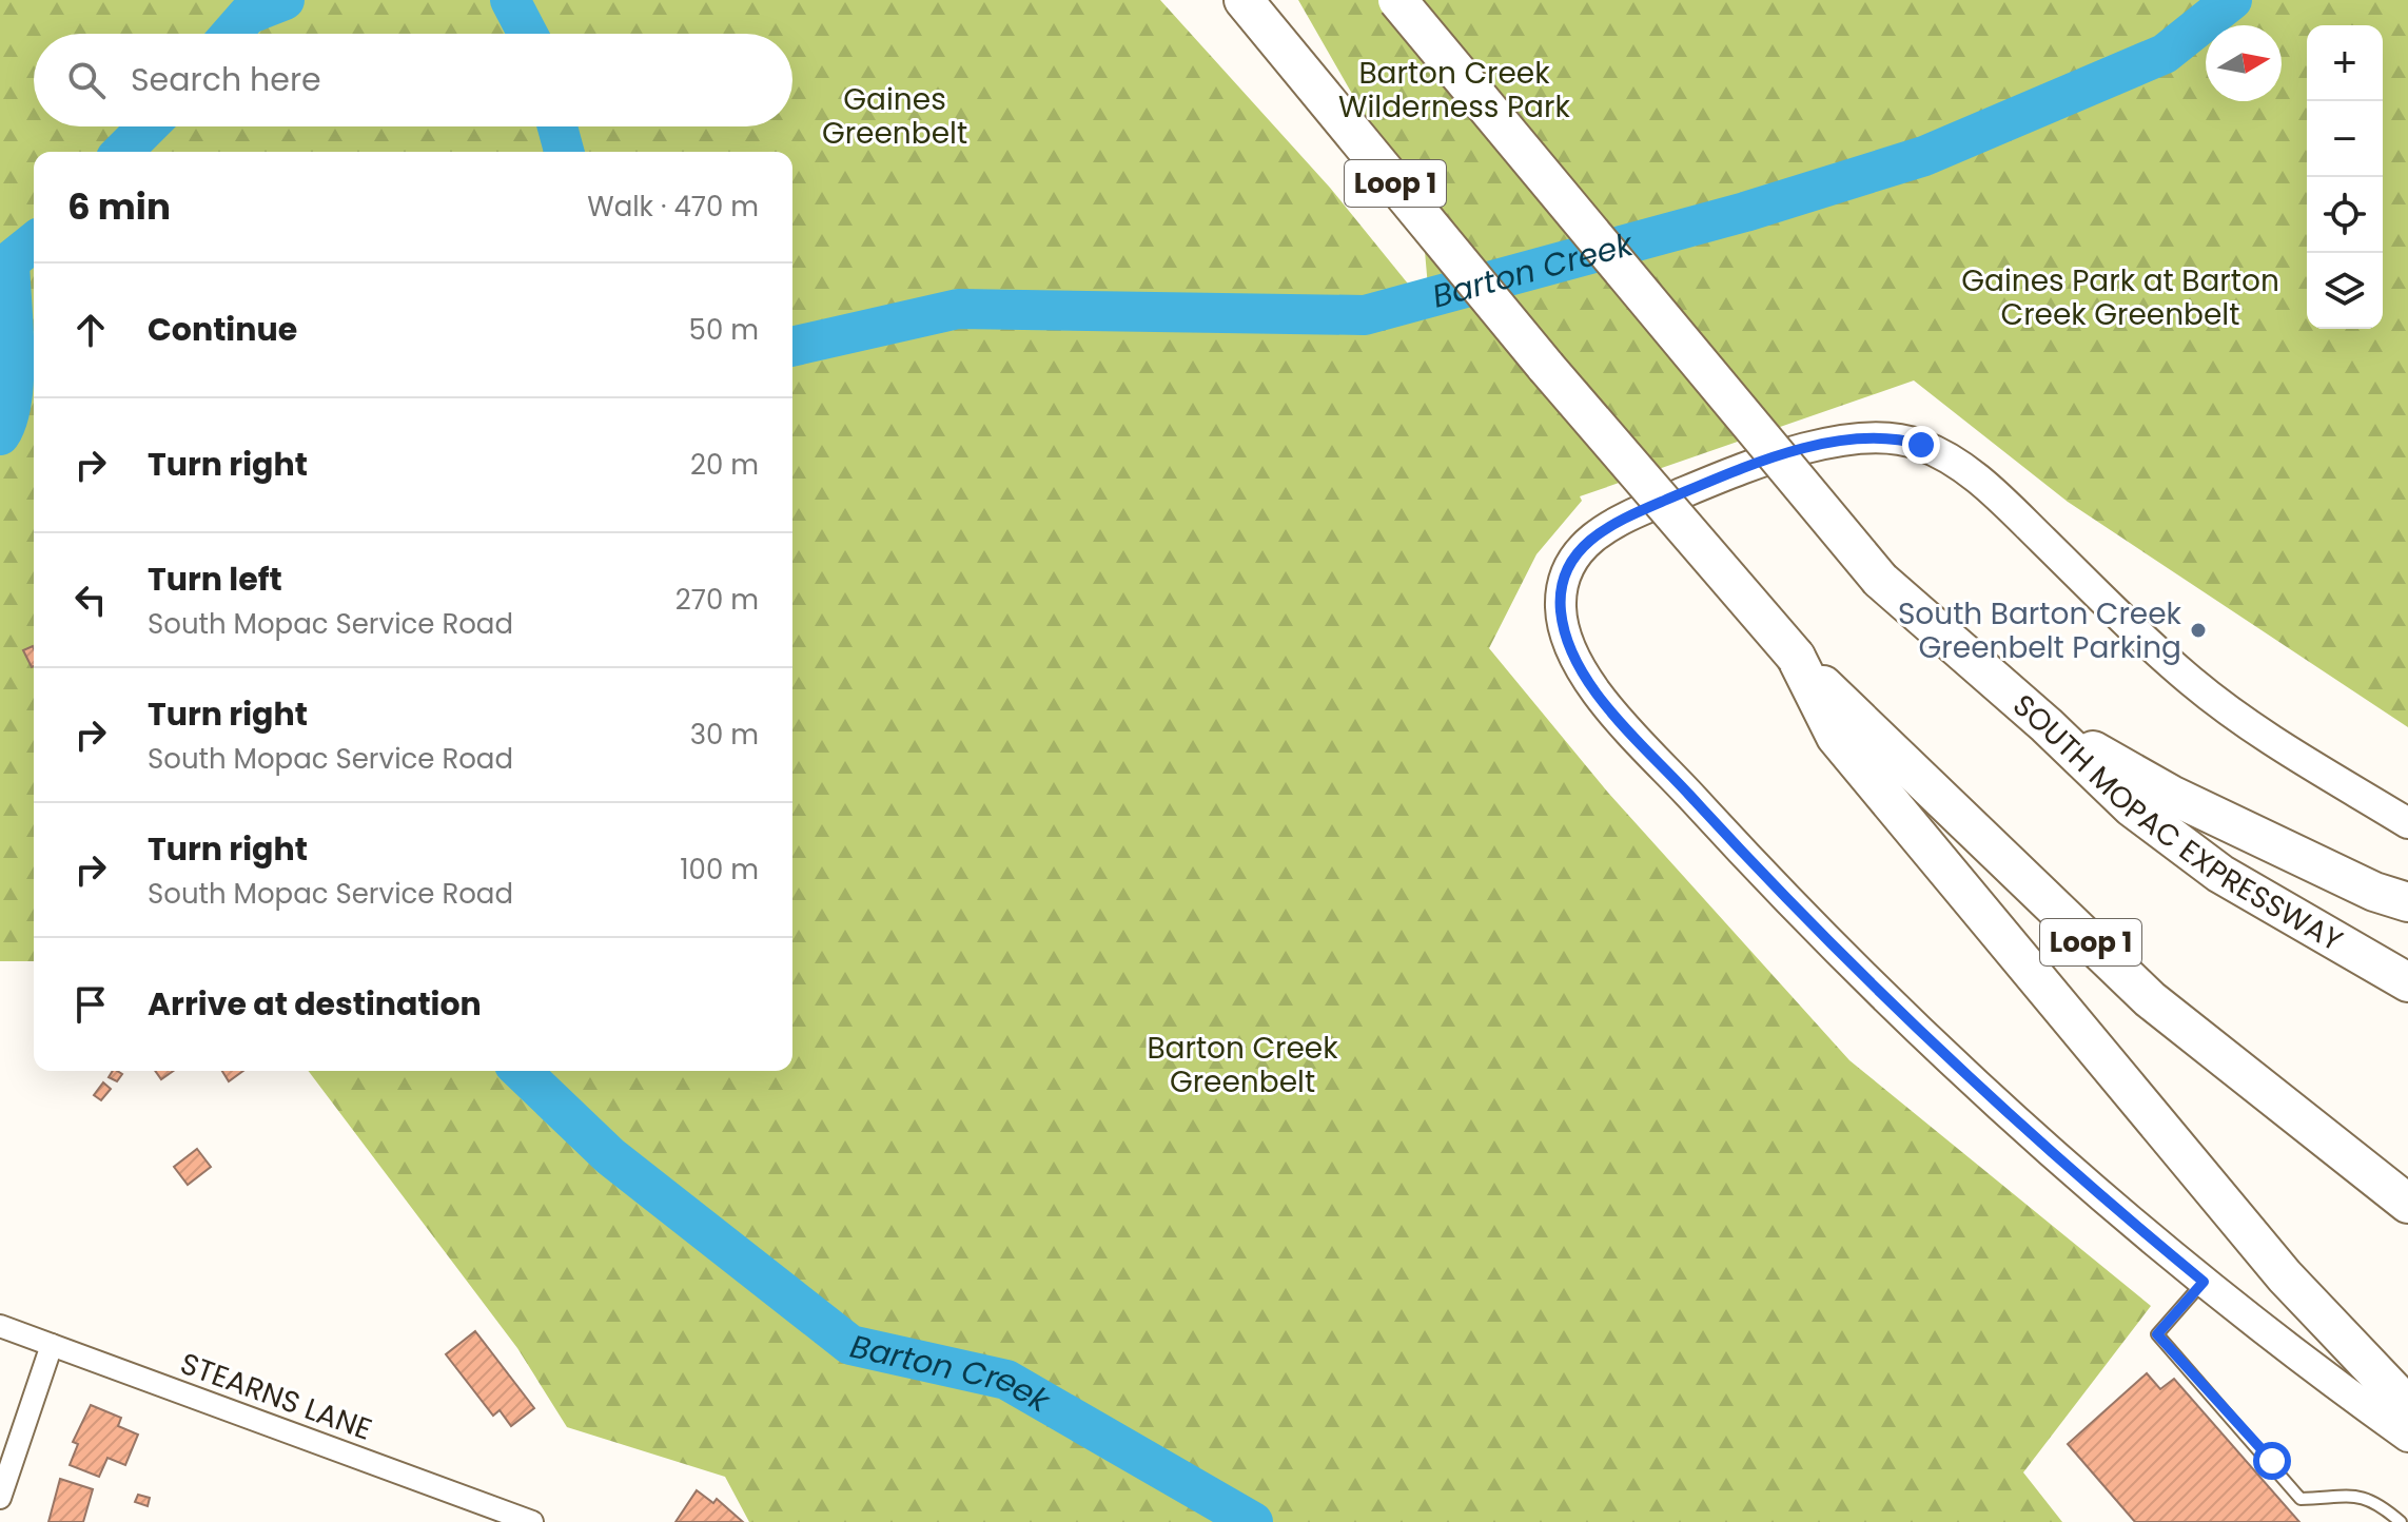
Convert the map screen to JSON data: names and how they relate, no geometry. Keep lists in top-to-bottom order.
{
  "streets": {
    "highway": ["Loop 1", "SOUTH MOPAC EXPRESSWAY"],
    "street": ["STEARNS LANE"]
  },
  "water": ["Barton Creek"],
  "parks": [
    "Barton Creek Wilderness Park",
    "Gaines Greenbelt",
    "Gaines Park at Barton Creek Greenbelt",
    "Barton Creek Greenbelt"
  ],
  "places": ["South Barton Creek Greenbelt Parking"],
  "north": "right",
  "page": {
    "map_buttons": ["+", "−"],
    "search": "Search here",
    "heading": ["6 min", "Walk · 470 m"],
    "list": [
      ["Continue", "50 m"],
      ["Turn right", "20 m"],
      ["Turn left", "South Mopac Service Road", "270 m"],
      ["Turn right", "South Mopac Service Road", "30 m"],
      ["Turn right", "South Mopac Service Road", "100 m"],
      "Arrive at destination"
    ]
  }
}
